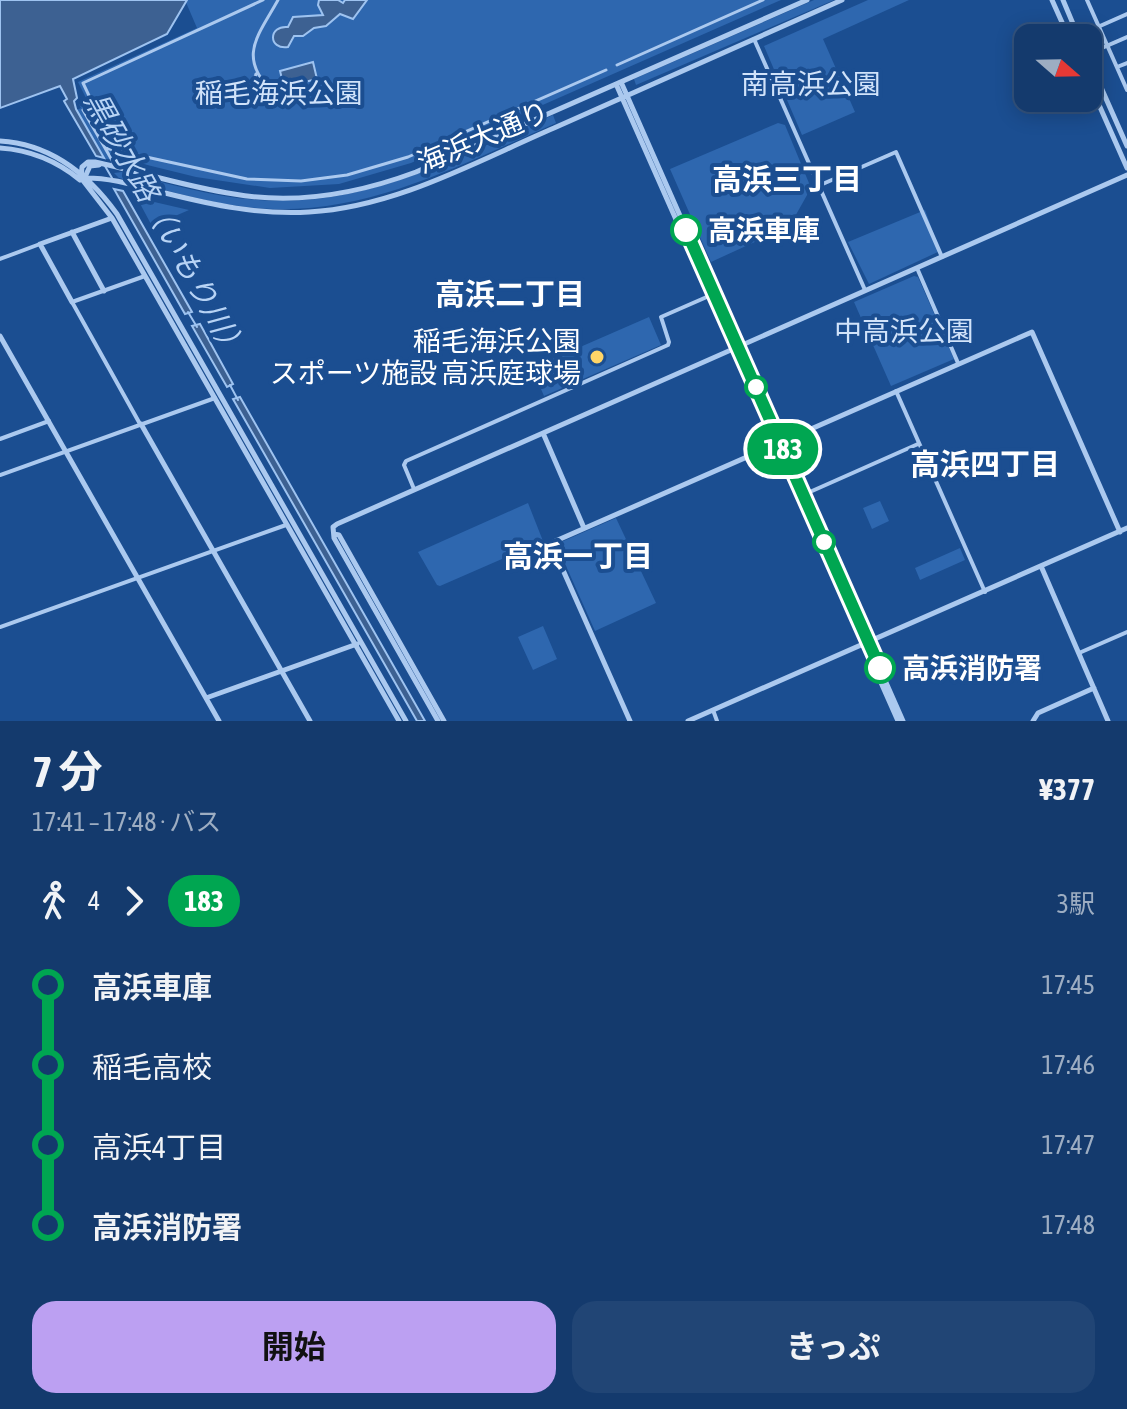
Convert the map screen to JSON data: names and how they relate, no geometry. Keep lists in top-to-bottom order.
{
  "streets": {
    "street": ["海浜大通り"]
  },
  "districts": [
    "高浜三丁目",
    "高浜二丁目",
    "高浜四丁目",
    "高浜一丁目"
  ],
  "water": ["黒砂水路（いもり川）"],
  "parks": ["南高浜公園", "稲毛海浜公園", "中高浜公園"],
  "places": ["高浜車庫", "稲毛海浜公園 スポーツ施設 高浜庭球場", "高浜消防署"],
  "lines": ["bus line 183"],
  "north": "right",
  "page": {
    "on_map": "183",
    "heading": ["7 分", "17:41 – 17:48 · バス", "¥377"],
    "legs": ["4", "183", "3駅"],
    "list": [
      {
        "name": "高浜車庫",
        "value": "17:45"
      },
      {
        "name": "稲毛高校",
        "value": "17:46"
      },
      {
        "name": "高浜4丁目",
        "value": "17:47"
      },
      {
        "name": "高浜消防署",
        "value": "17:48"
      }
    ],
    "buttons": ["開始", "きっぷ"]
  }
}
